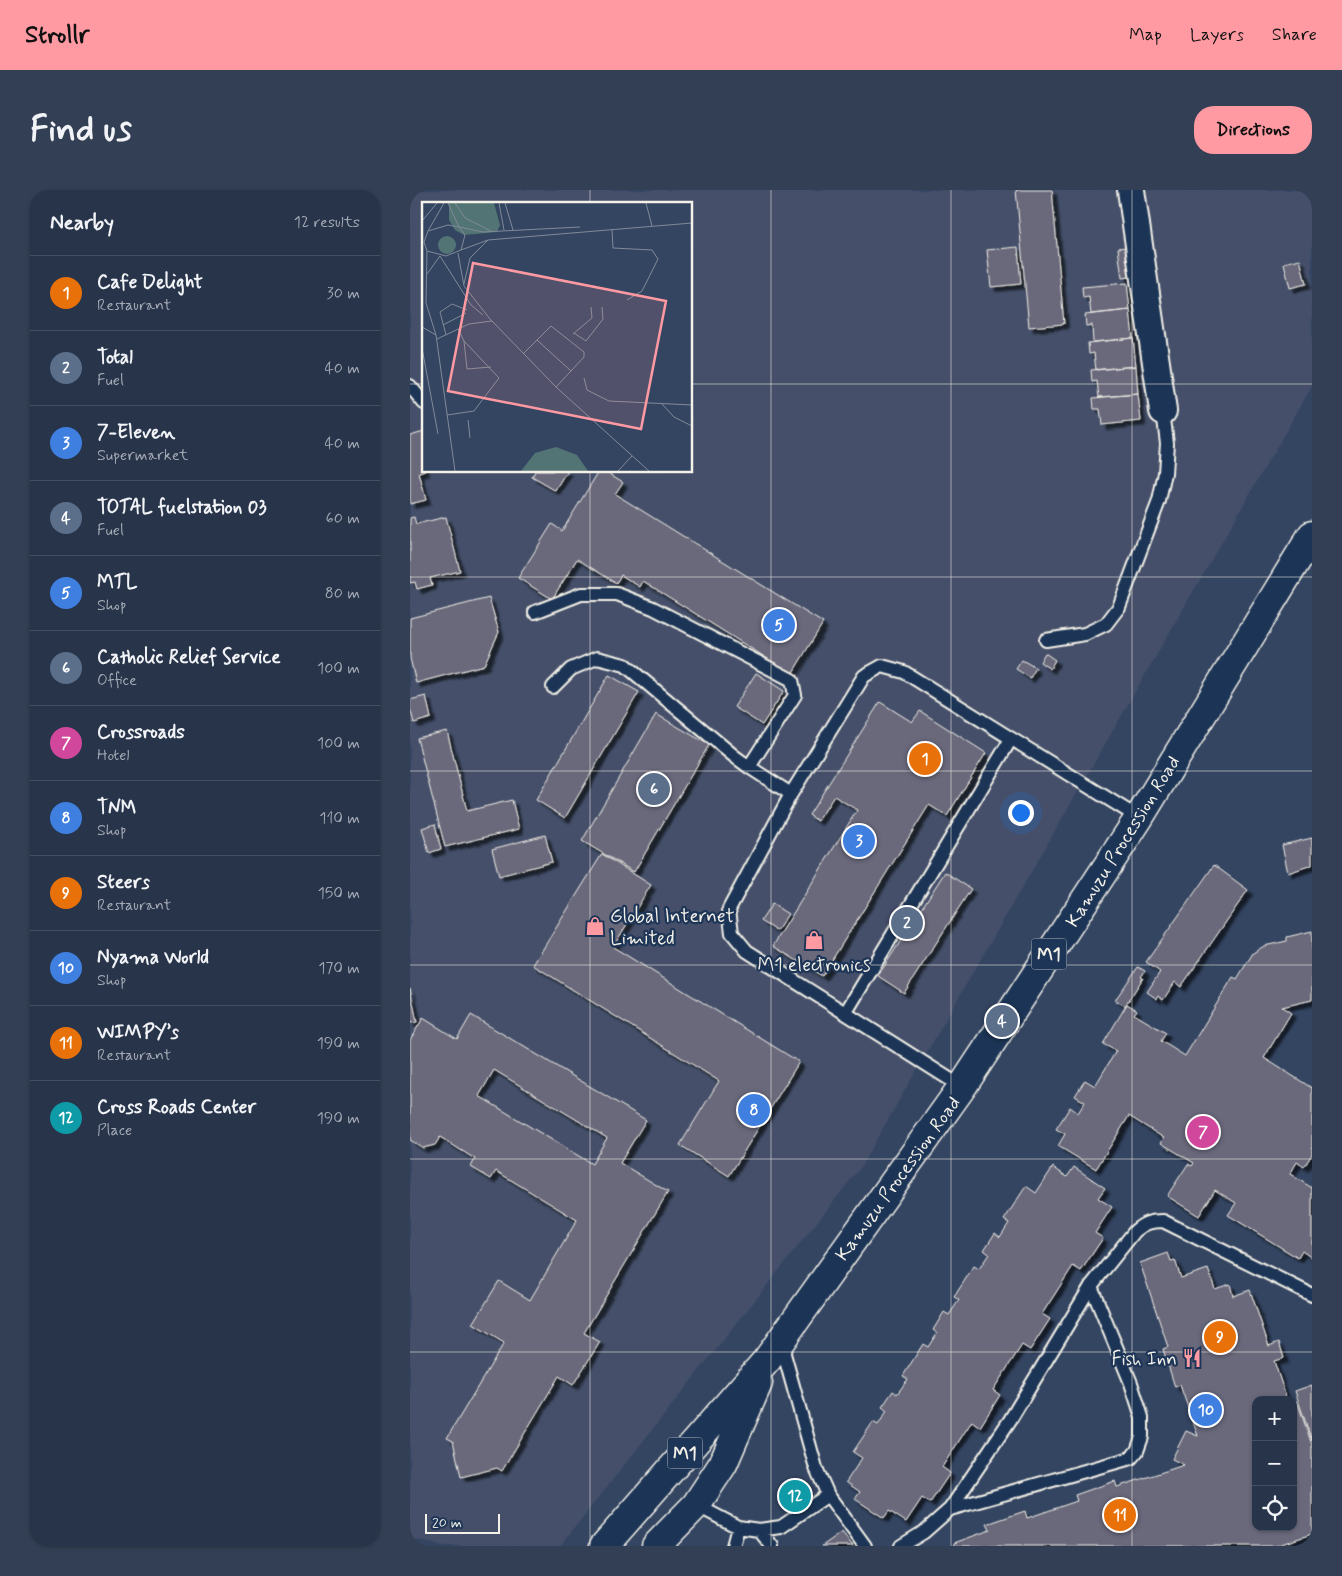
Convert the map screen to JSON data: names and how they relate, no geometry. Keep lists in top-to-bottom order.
{
  "streets": {
    "highway": ["Kamuzu Procession Road", "M1"]
  },
  "crossings": [
    ["Kamuzu Procession Road", "M1"]
  ],
  "places": {
    "shop": ["Global Internet Limited", "M1 electronics"],
    "restaurant": ["Fish Inn"]
  },
  "scale_bar": "20 m",
  "page": {
    "header": "Strollr",
    "nav": ["Map", "Layers", "Share"],
    "buttons": "Directions",
    "title": "Find us",
    "heading": ["Nearby", "12 results"],
    "list": [
      {
        "mark": "1",
        "name": "Cafe Delight",
        "note": "Restaurant",
        "value": "30 m"
      },
      {
        "mark": "2",
        "name": "Total",
        "note": "Fuel",
        "value": "40 m"
      },
      {
        "mark": "3",
        "name": "7-Eleven",
        "note": "Supermarket",
        "value": "40 m"
      },
      {
        "mark": "4",
        "name": "TOTAL fuelstation 03",
        "note": "Fuel",
        "value": "60 m"
      },
      {
        "mark": "5",
        "name": "MTL",
        "note": "Shop",
        "value": "80 m"
      },
      {
        "mark": "6",
        "name": "Catholic Relief Service",
        "note": "Office",
        "value": "100 m"
      },
      {
        "mark": "7",
        "name": "Crossroads",
        "note": "Hotel",
        "value": "100 m"
      },
      {
        "mark": "8",
        "name": "TNM",
        "note": "Shop",
        "value": "110 m"
      },
      {
        "mark": "9",
        "name": "Steers",
        "note": "Restaurant",
        "value": "150 m"
      },
      {
        "mark": "10",
        "name": "Nyama World",
        "note": "Shop",
        "value": "170 m"
      },
      {
        "mark": "11",
        "name": "WIMPY’s",
        "note": "Restaurant",
        "value": "190 m"
      },
      {
        "mark": "12",
        "name": "Cross Roads Center",
        "note": "Place",
        "value": "190 m"
      }
    ],
    "pins": [
      "5",
      "1",
      "6",
      "3",
      "2",
      "4",
      "8",
      "7",
      "9",
      "10",
      "12",
      "11"
    ],
    "map_buttons": ["+", "−"],
    "scale": "20 m"
  }
}
